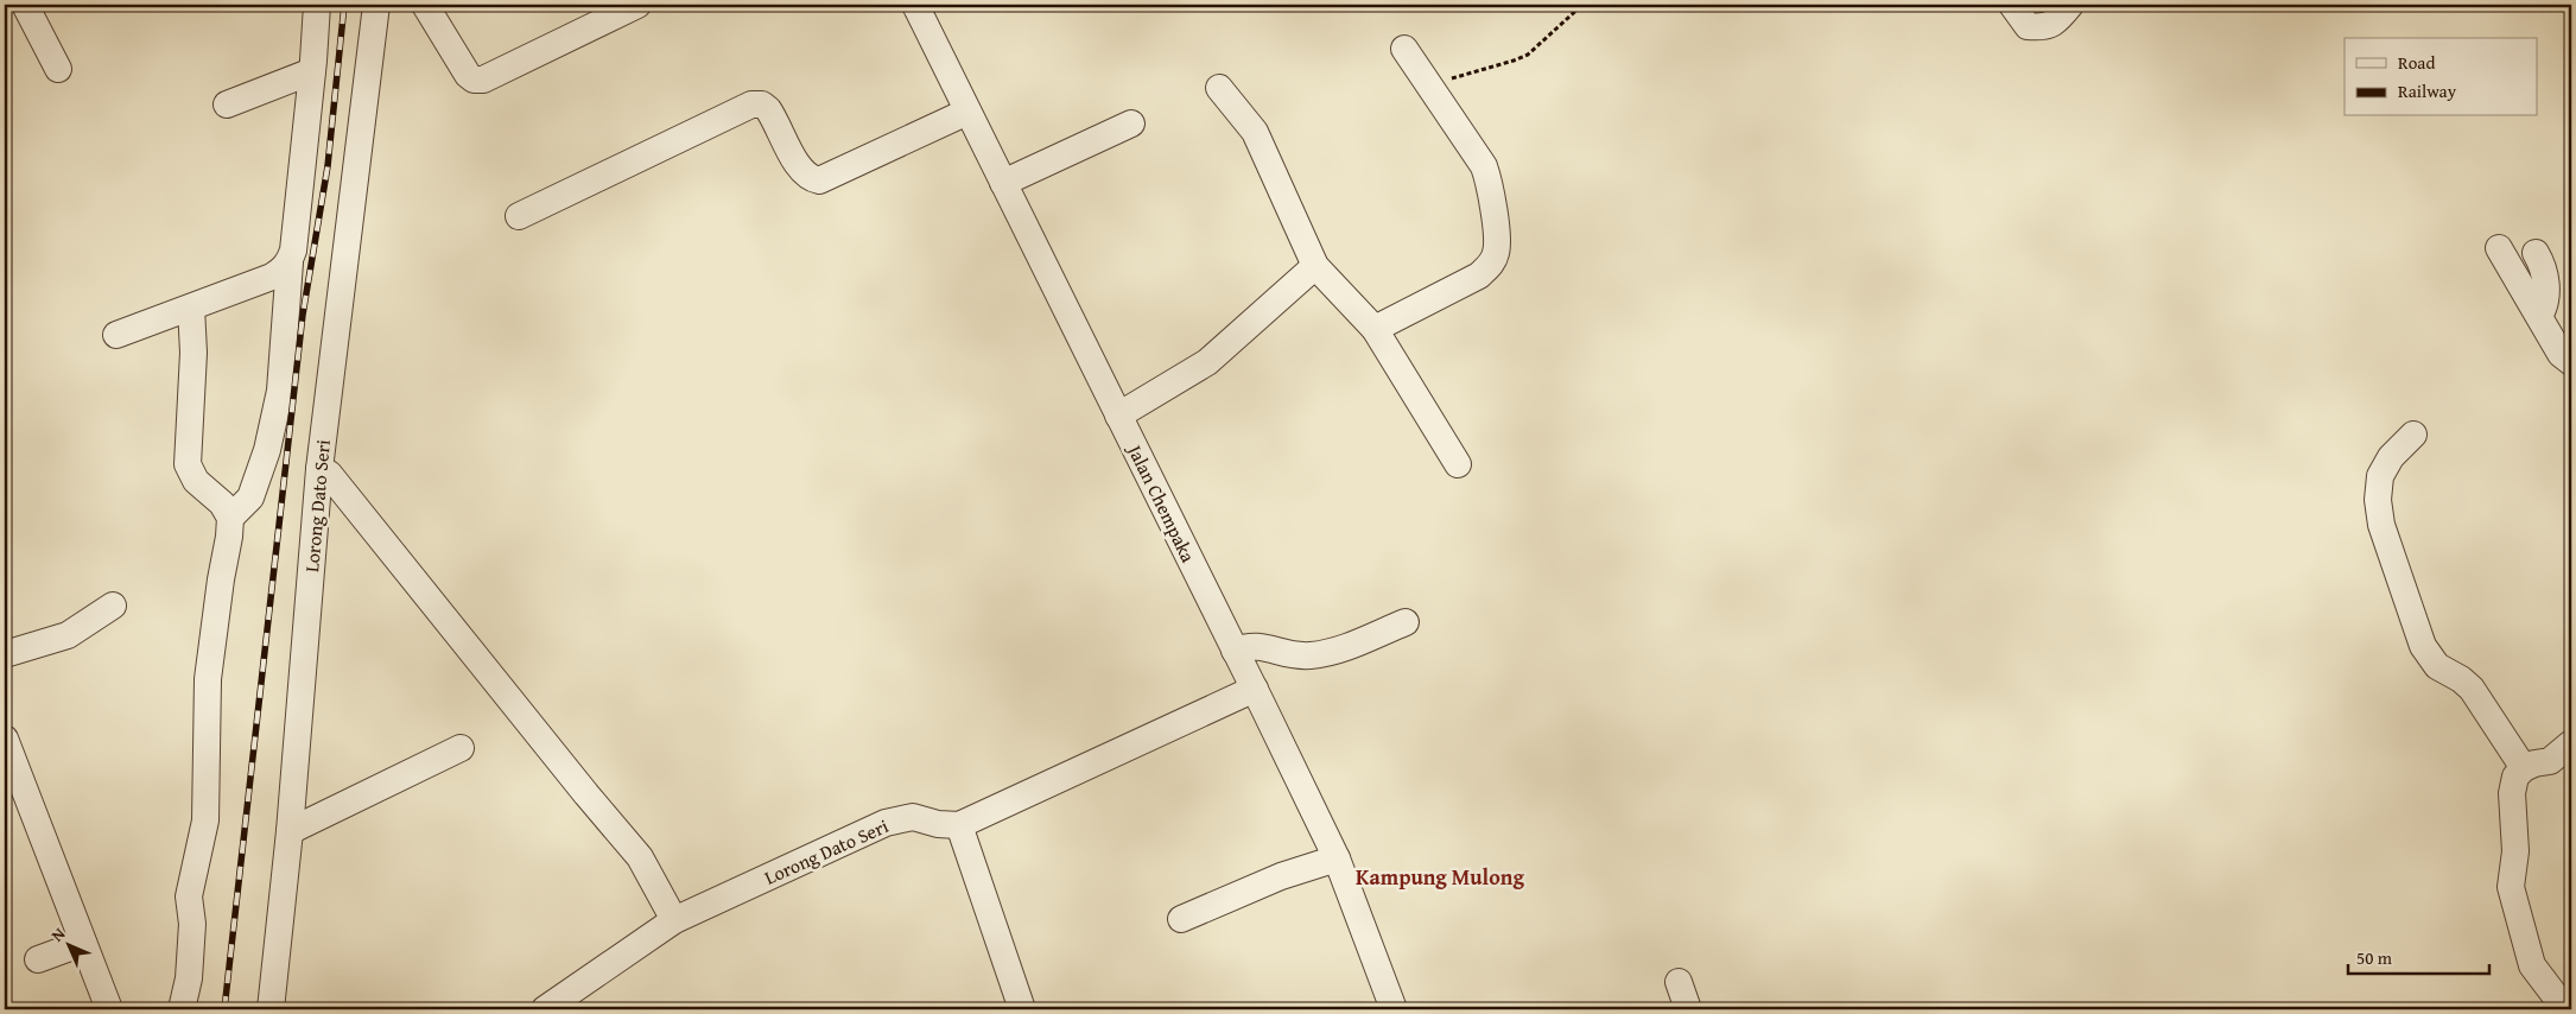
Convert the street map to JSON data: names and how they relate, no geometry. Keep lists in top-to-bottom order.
{
  "streets": {
    "street": ["Jalan Chempaka", "Lorong Dato Seri"]
  },
  "districts": ["Kampung Mulong"],
  "legend": ["Road", "Railway"],
  "scale_bar": "50 m",
  "north": "top left"
}
